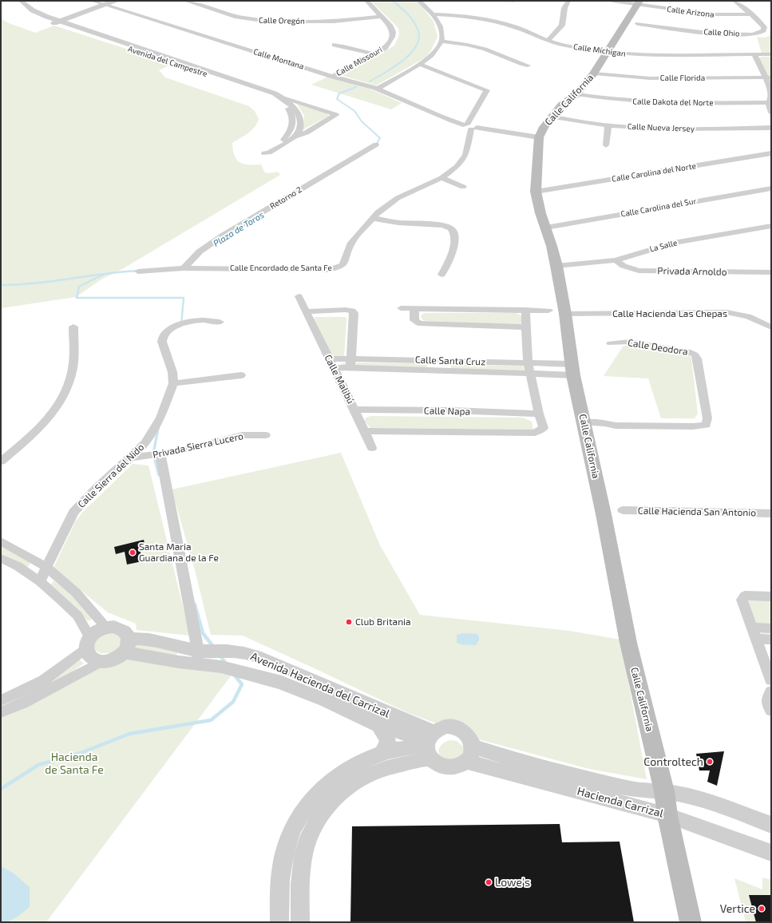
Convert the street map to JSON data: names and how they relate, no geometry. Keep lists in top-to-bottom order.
{
  "streets": {
    "main road": ["Calle California"],
    "street": [
      "Calle Arizona",
      "Calle Oregón",
      "Calle Ohio",
      "Calle Míchigan",
      "Calle Montana",
      "Avenida del Campestre",
      "Calle Missouri",
      "Calle Florida",
      "Calle Dakota del Norte",
      "Calle Nueva Jersey",
      "Calle Carolina del Norte",
      "Retorno 2",
      "Calle Carolina del Sur",
      "La Salle",
      "Calle Encordado de Santa Fe",
      "Privada Arnoldo",
      "Calle Hacienda Las Chepas",
      "Calle Deodora",
      "Calle Santa Cruz",
      "Calle Malibú",
      "Calle Napa",
      "Privada Sierra Lucero",
      "Calle Sierra del Nido",
      "Calle Hacienda San Antonio",
      "Avenida Hacienda del Carrizal",
      "Hacienda Carrizal"
    ]
  },
  "crossings": [
    ["Calle Arizona", "Calle Ohio"],
    ["Calle Arizona", "Calle California"],
    ["Calle Oregón", "Calle Missouri"],
    ["Calle Míchigan", "Calle California"],
    ["Calle Montana", "Calle Missouri"],
    ["Calle Montana", "Calle California"],
    ["Calle Montana", "Calle Encordado de Santa Fe"],
    ["Calle Florida", "Calle California"],
    ["Calle California", "Calle Dakota del Norte"],
    ["Calle California", "Calle Nueva Jersey"],
    ["Calle California", "Calle Carolina del Norte"],
    ["Calle California", "Calle Carolina del Sur"],
    ["Calle California", "La Salle"],
    ["Calle California", "Calle Hacienda Las Chepas"],
    ["Calle California", "Calle Deodora"],
    ["Calle California", "Calle Santa Cruz"],
    ["Calle California", "Hacienda Carrizal"],
    ["Retorno 2", "Calle Encordado de Santa Fe"],
    ["La Salle", "Privada Arnoldo"],
    ["Calle Santa Cruz", "Calle Malibú"],
    ["Calle Malibú", "Calle Napa"],
    ["Privada Sierra Lucero", "Calle Sierra del Nido"],
    ["Avenida Hacienda del Carrizal", "Hacienda Carrizal"]
  ],
  "water": ["Plaza de Toros"],
  "parks": ["Hacienda de Santa Fe"],
  "places": [
    "Santa Maria Guardiana de la Fe",
    "Club Britania",
    "Controltech",
    "Lowe's",
    "Vertice"
  ]
}
